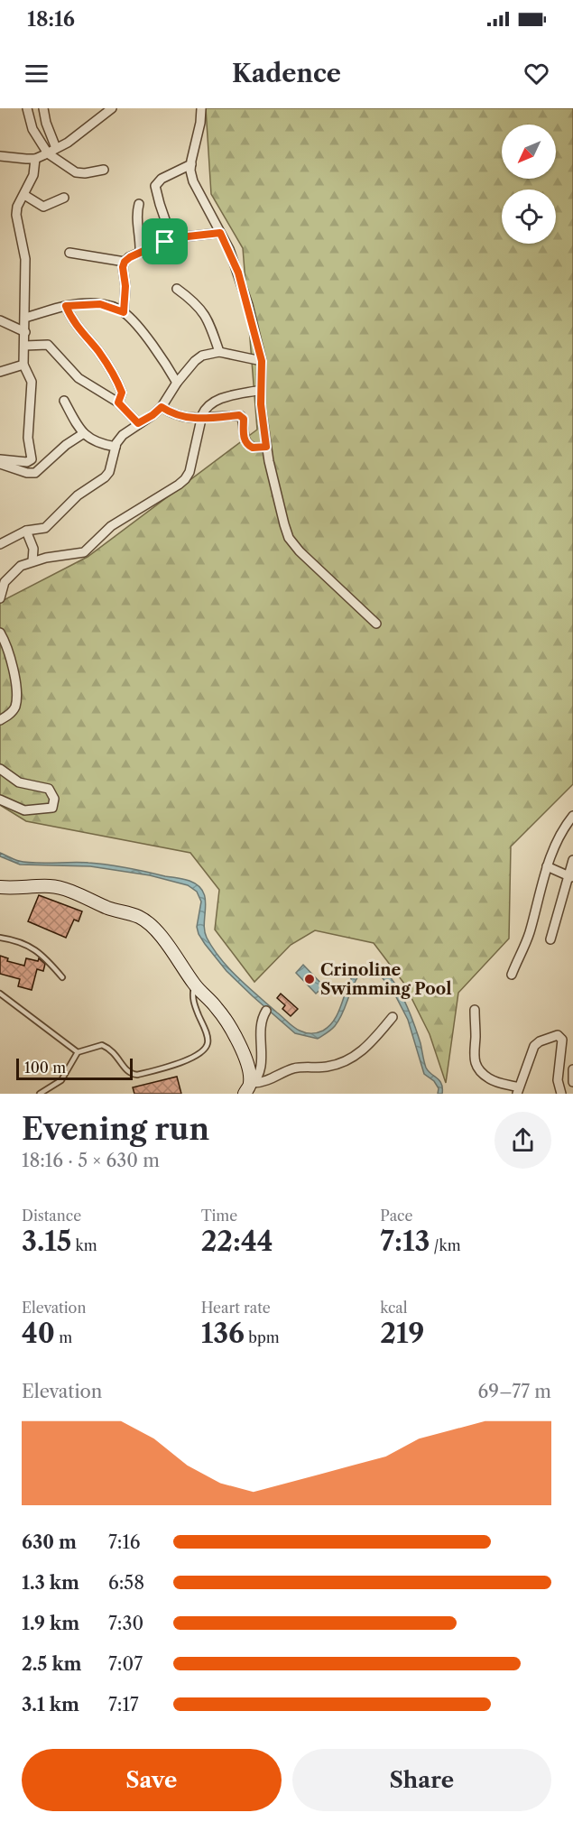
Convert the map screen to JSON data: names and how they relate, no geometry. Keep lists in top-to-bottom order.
{
  "places": ["Crinoline Swimming Pool"],
  "scale_bar": "100 m",
  "north": "bottom left",
  "page": {
    "status": "18:16",
    "header": "Kadence",
    "scale": "100 m",
    "heading": ["Evening run", "18:16 · 5 × 630 m"],
    "stats": [
      ["Distance", "3.15 km"],
      ["Time", "22:44"],
      ["Pace", "7:13 /km"],
      ["Elevation", "40 m"],
      ["Heart rate", "136 bpm"],
      ["kcal", "219"]
    ],
    "chart": ["Elevation", "69–77 m"],
    "list": [
      {
        "name": "630 m",
        "note": "7:16"
      },
      {
        "name": "1.3 km",
        "note": "6:58"
      },
      {
        "name": "1.9 km",
        "note": "7:30"
      },
      {
        "name": "2.5 km",
        "note": "7:07"
      },
      {
        "name": "3.1 km",
        "note": "7:17"
      }
    ],
    "buttons": ["Save", "Share"]
  }
}
